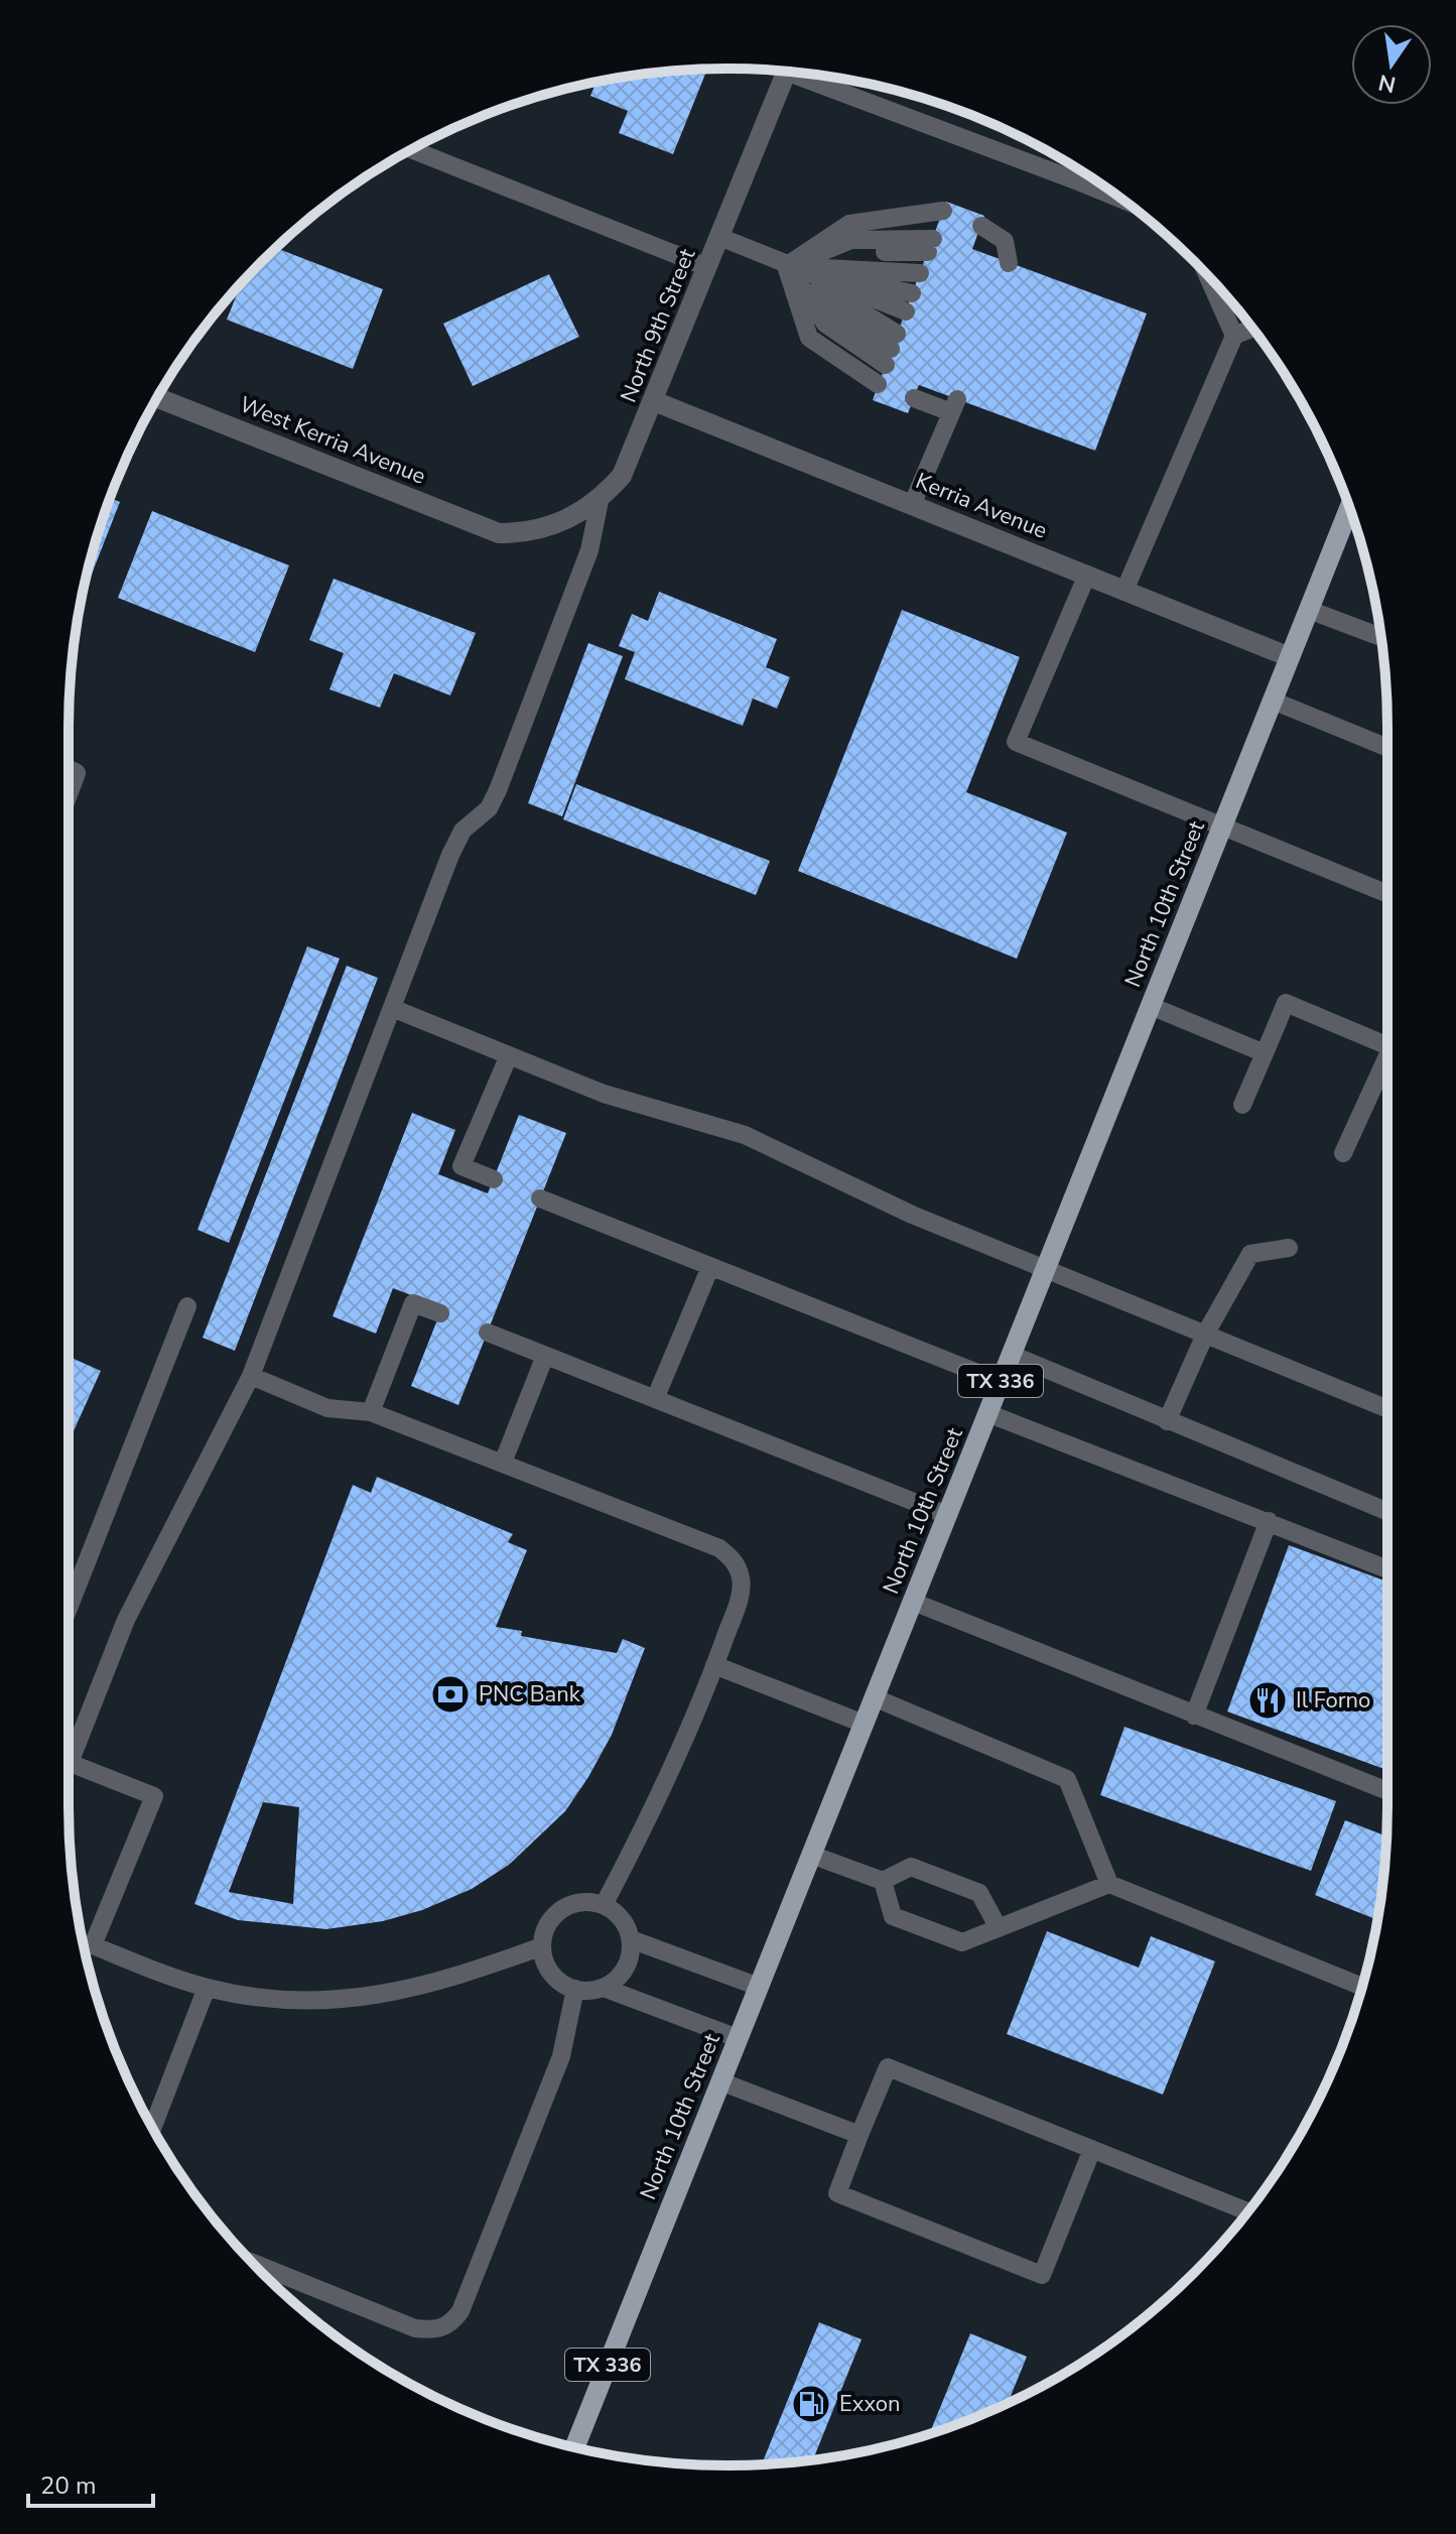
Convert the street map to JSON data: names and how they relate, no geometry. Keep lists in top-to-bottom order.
{
  "streets": {
    "main road": ["North 10th Street", "TX 336"],
    "street": ["North 9th Street", "West Kerria Avenue", "Kerria Avenue"]
  },
  "crossings": [
    ["North 9th Street", "West Kerria Avenue"],
    ["North 9th Street", "Kerria Avenue"],
    ["Kerria Avenue", "North 10th Street"]
  ],
  "places": {
    "bank": ["PNC Bank"],
    "restaurant": ["Il Forno"],
    "fuel station": ["Exxon"]
  },
  "scale_bar": "20 m",
  "north": "bottom"
}
